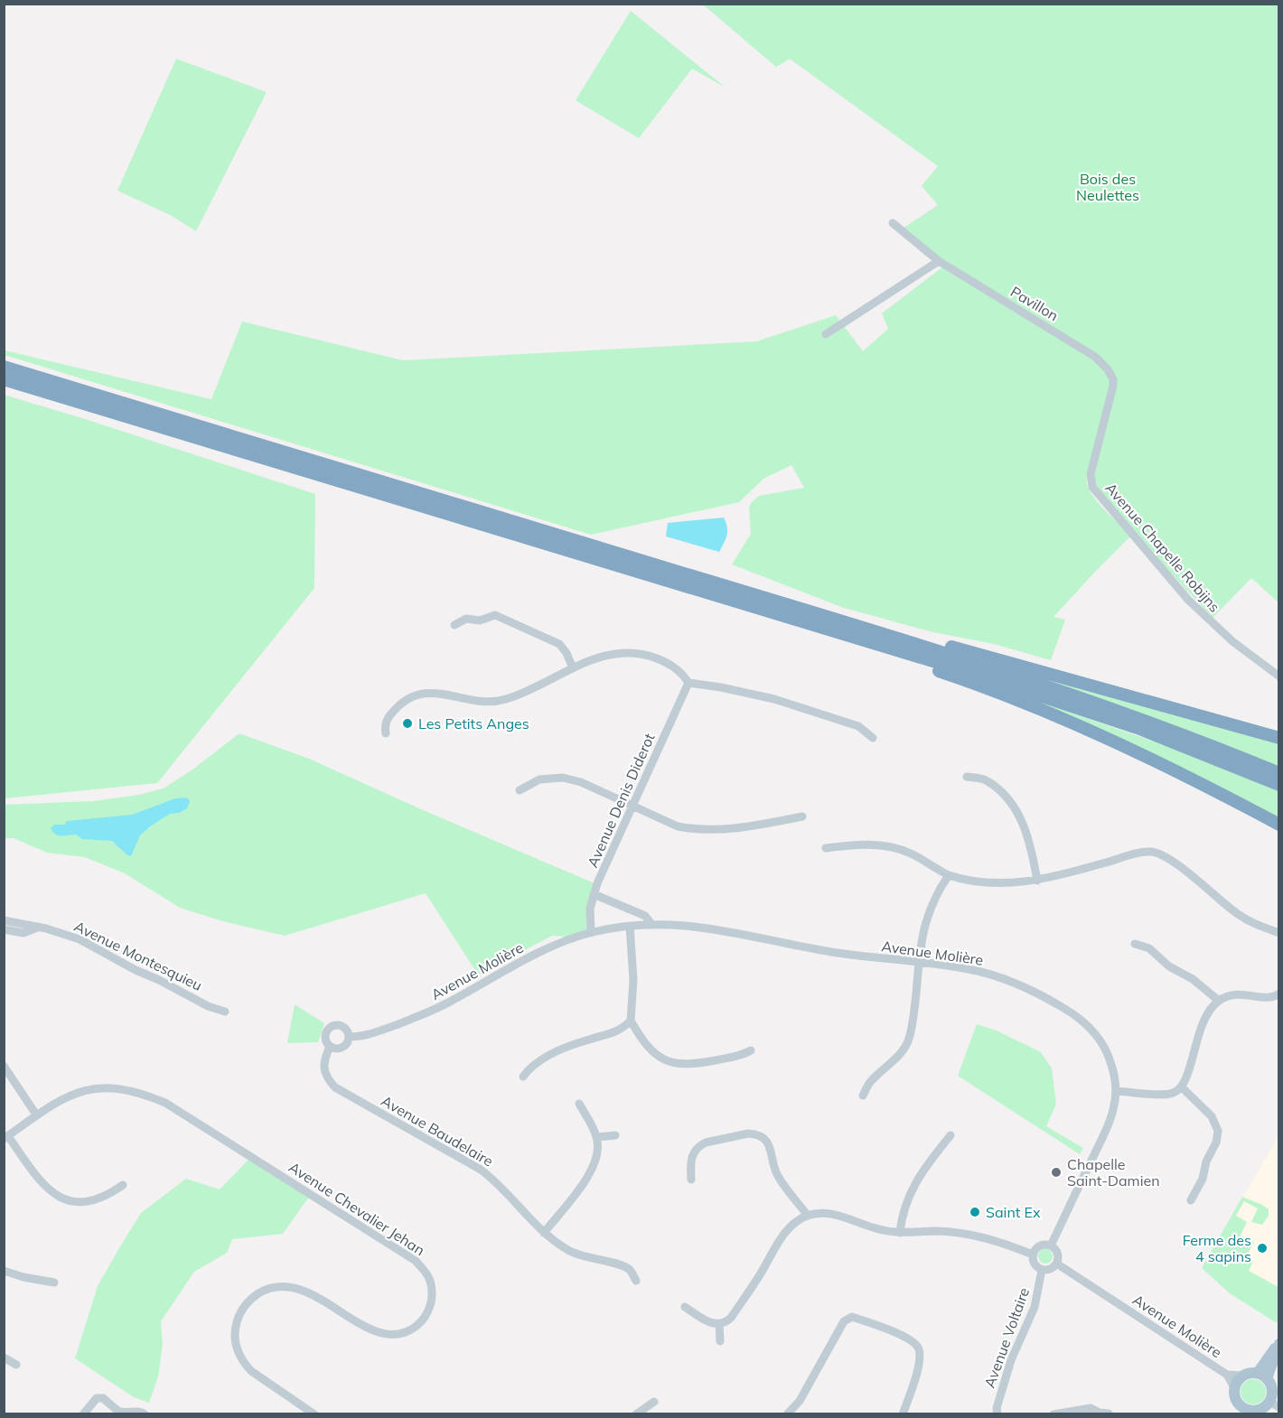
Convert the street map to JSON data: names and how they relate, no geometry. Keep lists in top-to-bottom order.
{
  "streets": {
    "street": [
      "Pavillon",
      "Avenue Chapelle Robijns",
      "Avenue Denis Diderot",
      "Avenue Molière",
      "Avenue Montesquieu",
      "Avenue Baudelaire",
      "Avenue Chevalier Jehan",
      "Avenue Voltaire"
    ]
  },
  "crossings": [
    ["Pavillon", "Avenue Chapelle Robijns"],
    ["Avenue Denis Diderot", "Avenue Molière"],
    ["Avenue Molière", "Avenue Baudelaire"],
    ["Avenue Molière", "Avenue Voltaire"]
  ],
  "parks": ["Bois des Neulettes"],
  "places": [
    "Les Petits Anges",
    "Chapelle Saint-Damien",
    "Saint Ex",
    "Ferme des 4 sapins"
  ]
}
